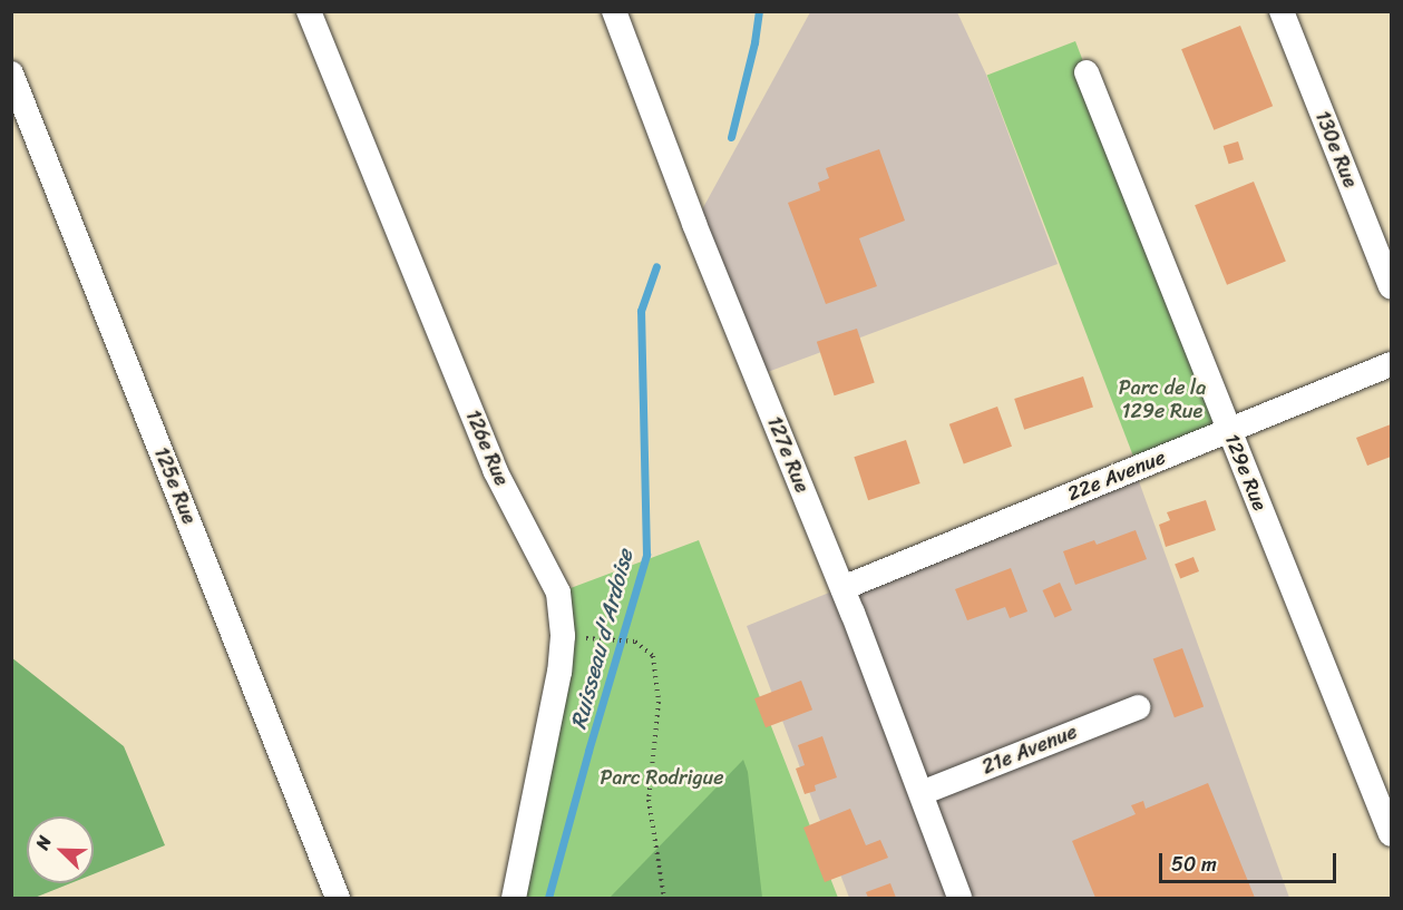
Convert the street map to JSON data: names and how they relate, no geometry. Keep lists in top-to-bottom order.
{
  "streets": {
    "street": [
      "130e Rue",
      "126e Rue",
      "127e Rue",
      "129e Rue",
      "22e Avenue",
      "125e Rue",
      "21e Avenue"
    ]
  },
  "crossings": [
    ["127e Rue", "22e Avenue"],
    ["127e Rue", "21e Avenue"],
    ["129e Rue", "22e Avenue"]
  ],
  "water": ["Ruisseau d'Ardoise"],
  "parks": ["Parc de la 129e Rue", "Parc Rodrigue"],
  "scale_bar": "50 m",
  "north": "top left"
}
